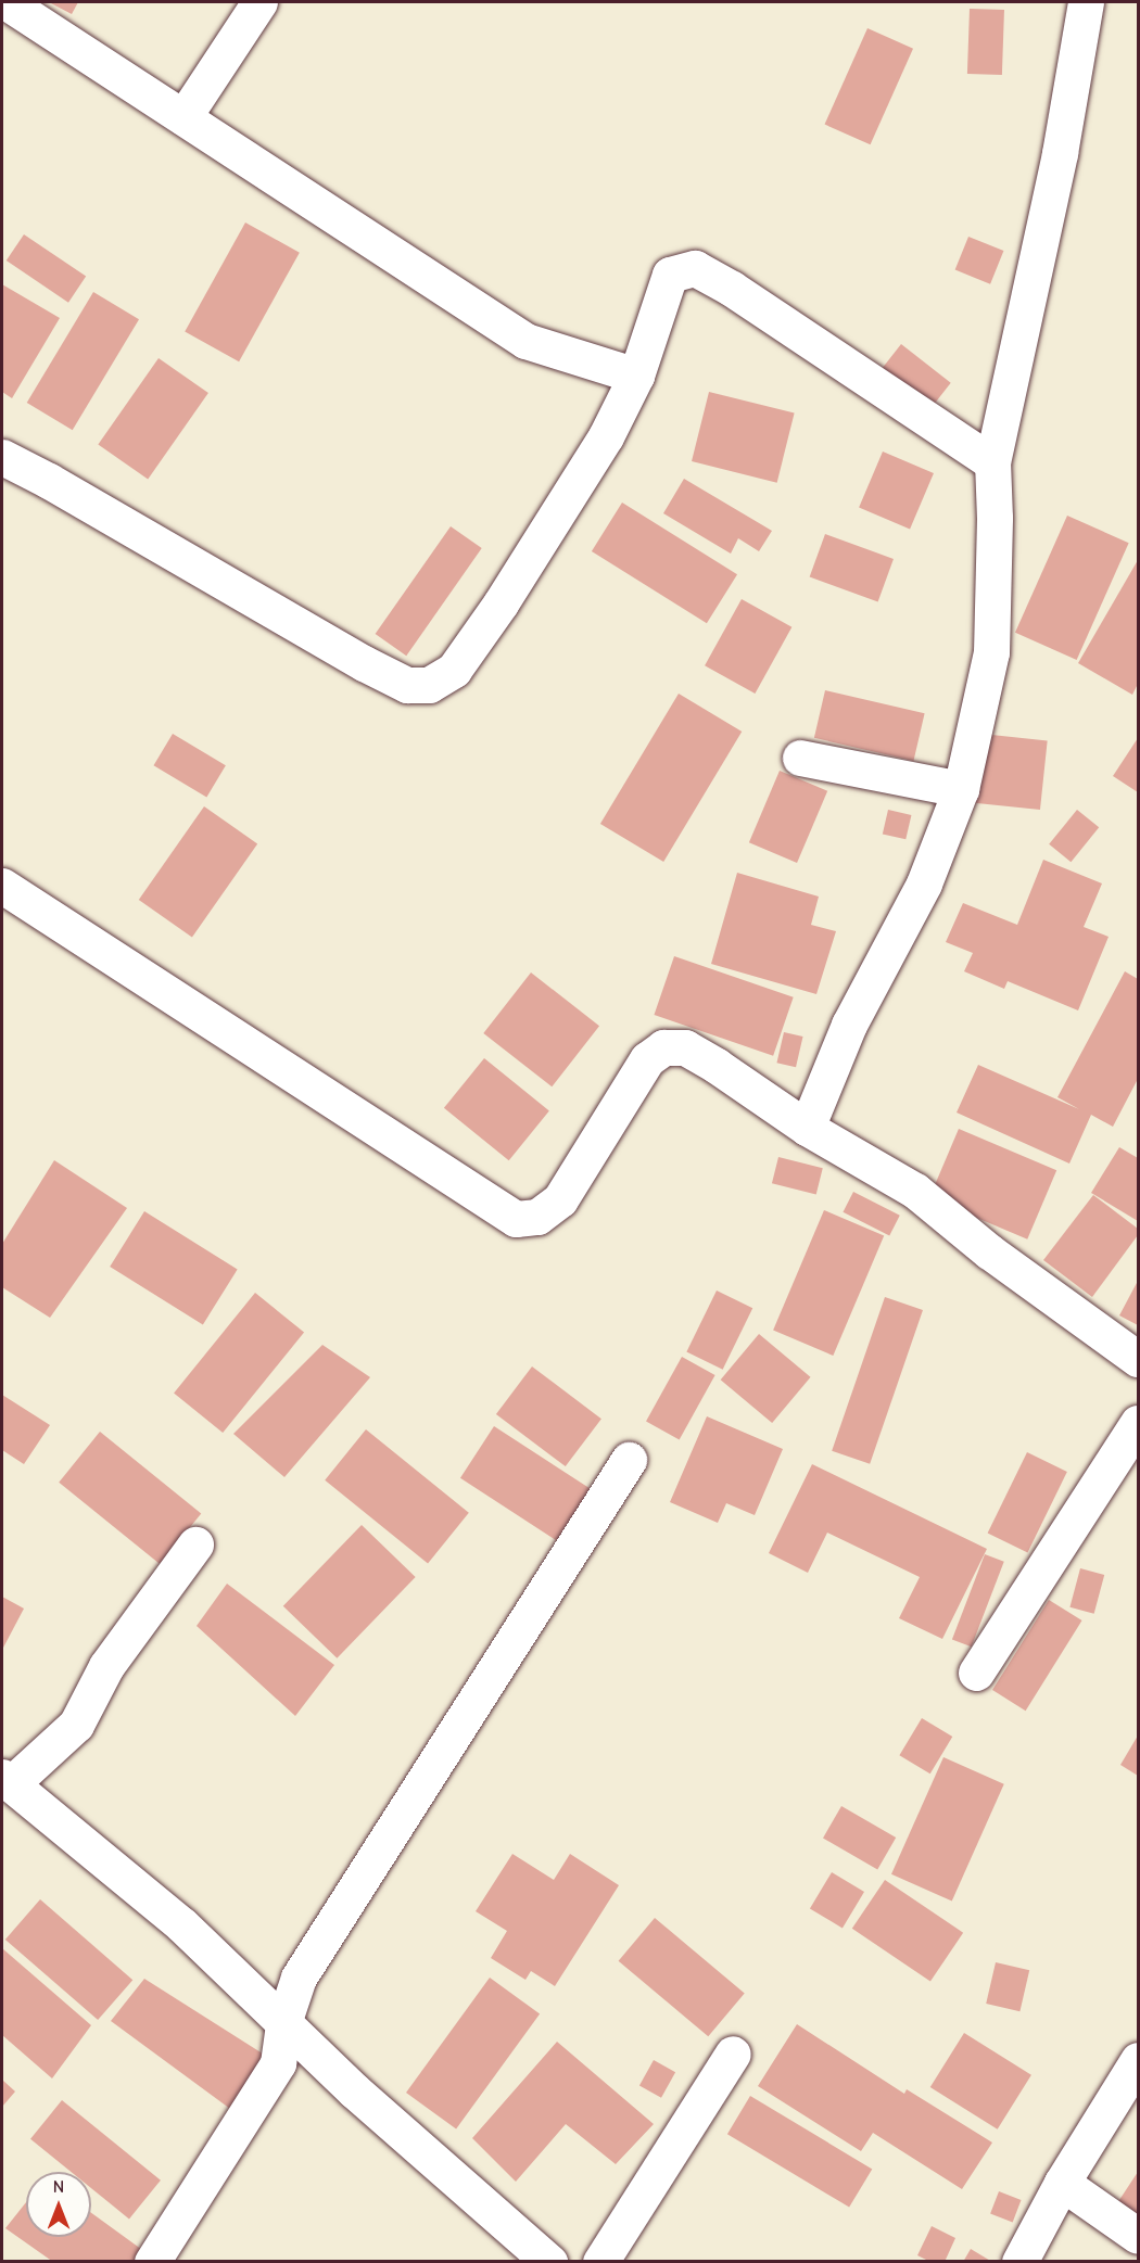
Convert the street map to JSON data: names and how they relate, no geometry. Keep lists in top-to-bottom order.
{
  "north": "top"
}
